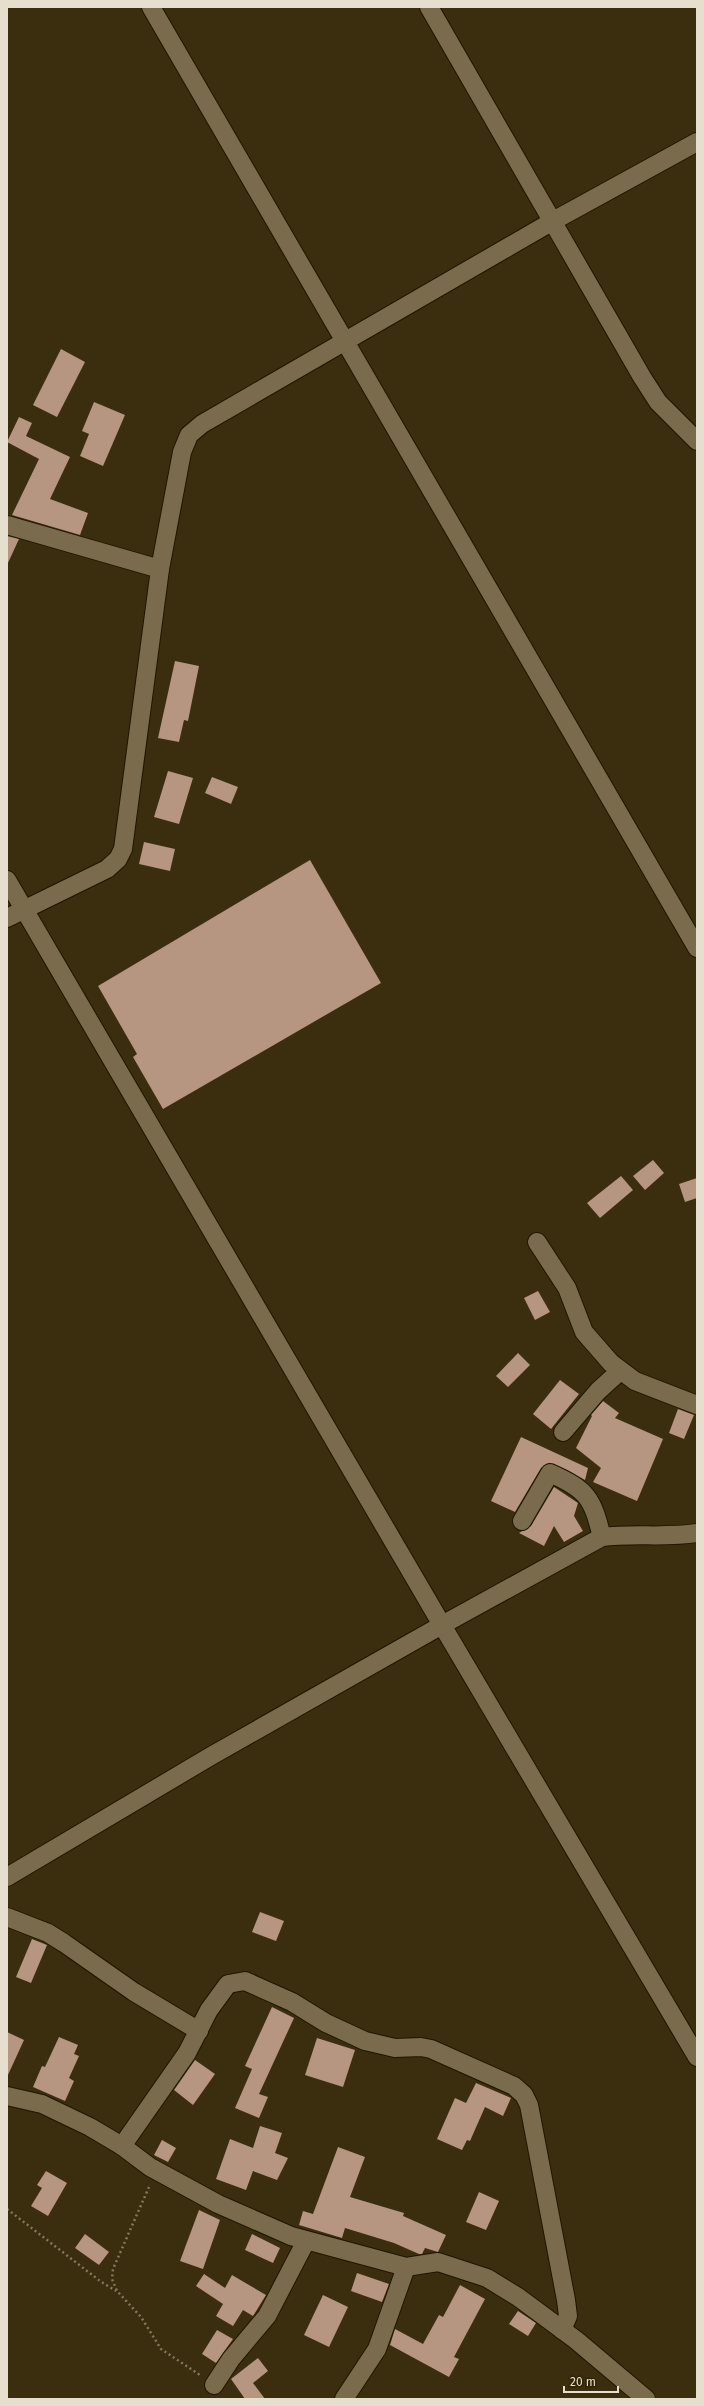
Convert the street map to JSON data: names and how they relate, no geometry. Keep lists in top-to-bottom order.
{
  "scale_bar": "20 m"
}
